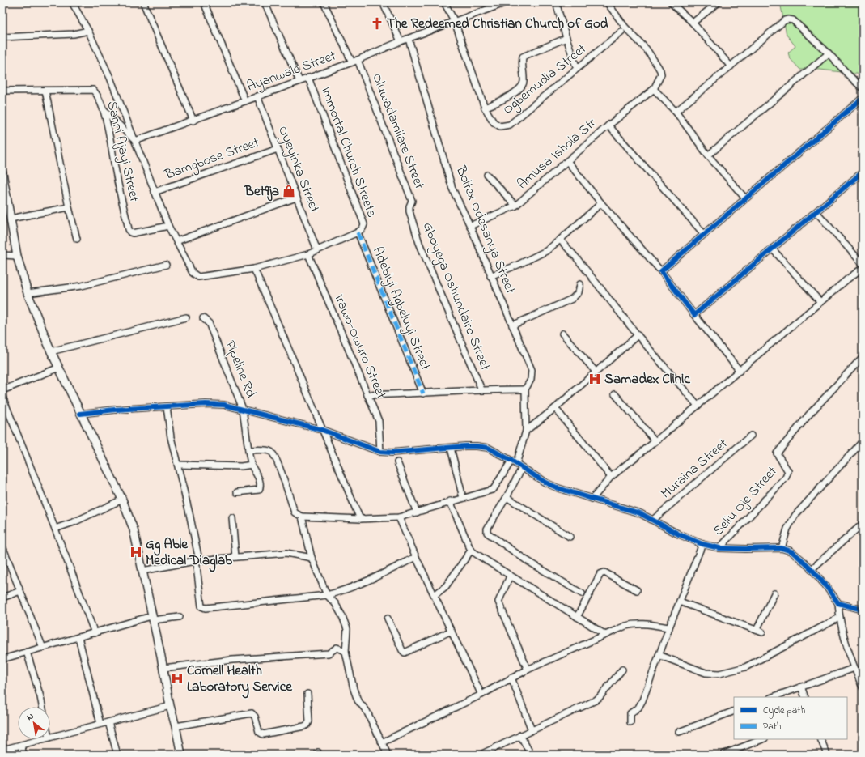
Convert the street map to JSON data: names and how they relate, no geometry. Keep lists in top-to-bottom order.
{
  "streets": {
    "street": [
      "Ayanwale Street",
      "Ogbemudia Street",
      "Oluwadamilare Street",
      "Sanni Ajayi Street",
      "Immortal Church Streets",
      "Amusa Ishola Str",
      "Bamgbose Street",
      "Oyeyinka Street",
      "Boltex Odesanya Street",
      "Gboyega Oshundairo Street",
      "Adebiyi Agbeluyi Street",
      "Irawo-Owuro Street",
      "Pipeline Rd",
      "Muraina Street",
      "Seliu Oje Street"
    ]
  },
  "crossings": [
    ["Ayanwale Street", "Oluwadamilare Street"],
    ["Ayanwale Street", "Immortal Church Streets"],
    ["Ayanwale Street", "Oyeyinka Street"],
    ["Ayanwale Street", "Boltex Odesanya Street"],
    ["Oluwadamilare Street", "Gboyega Oshundairo Street"],
    ["Immortal Church Streets", "Adebiyi Agbeluyi Street"],
    ["Amusa Ishola Str", "Boltex Odesanya Street"],
    ["Bamgbose Street", "Oyeyinka Street"]
  ],
  "places": {
    "church": ["The Redeemed Christian Church of God"],
    "shop": ["Bet9ja"],
    "hospital": ["Samadex Clinic", "Gg Able Medical Diaglab", "Cornell Health Laboratory Service"]
  },
  "legend": ["Cycle path", "Path"],
  "north": "top left"
}
